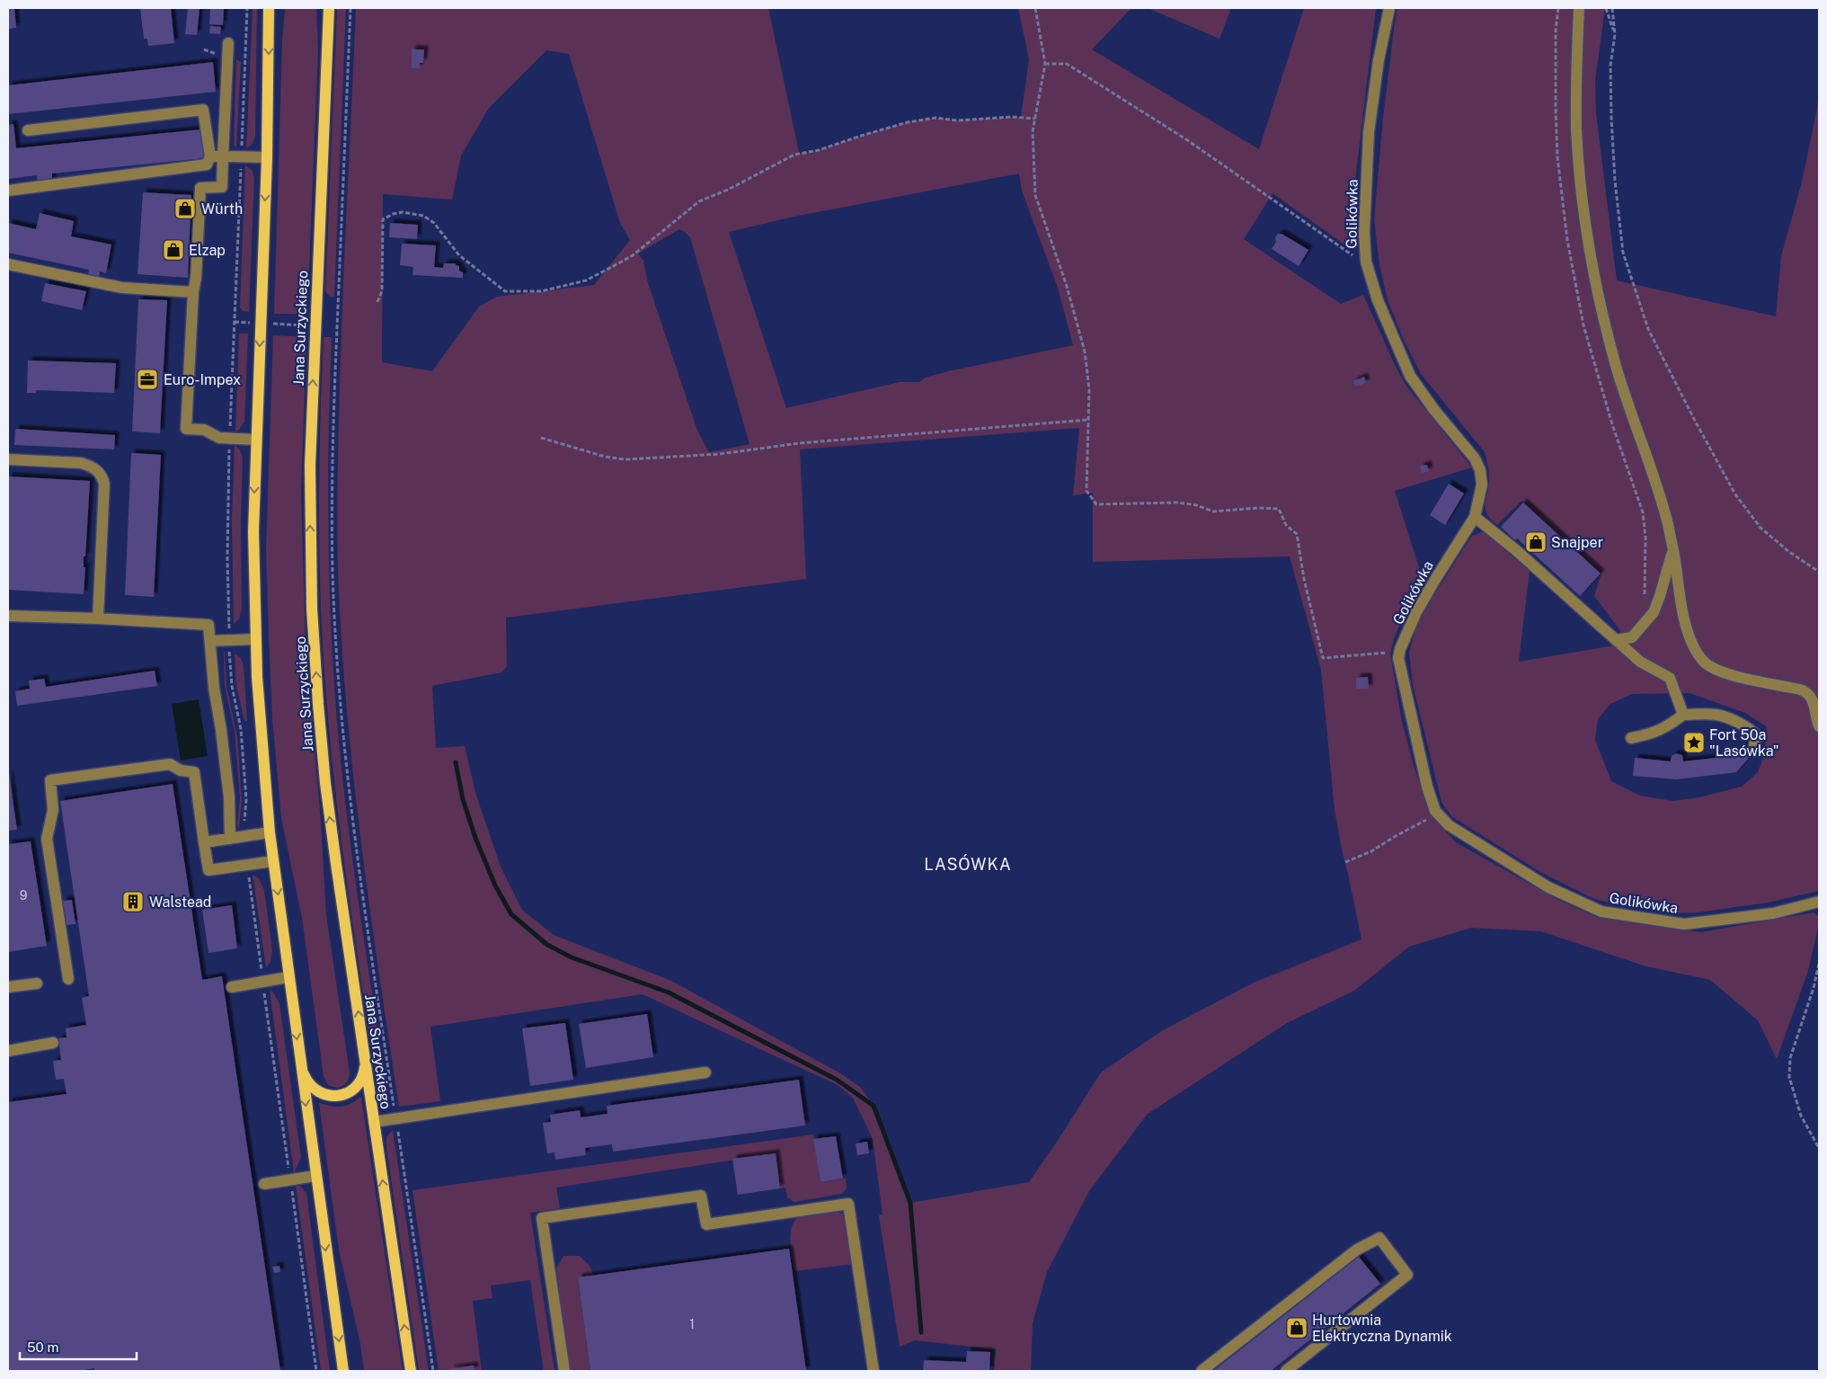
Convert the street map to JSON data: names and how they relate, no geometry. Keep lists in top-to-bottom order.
{
  "streets": {
    "main road": ["Jana Surzyckiego"],
    "street": ["Golikówka"]
  },
  "districts": ["LASÓWKA"],
  "places": {
    "shop": [
      "Würth",
      "Elzap",
      "Snajper",
      "Hurtownia Elektryczna Dynamik"
    ],
    "office": ["Euro-Impex"],
    "place": ["Fort 50a \"Lasówka\""],
    "building": ["Walstead"]
  },
  "house_numbers": ["9", "1"],
  "scale_bar": "50 m"
}
